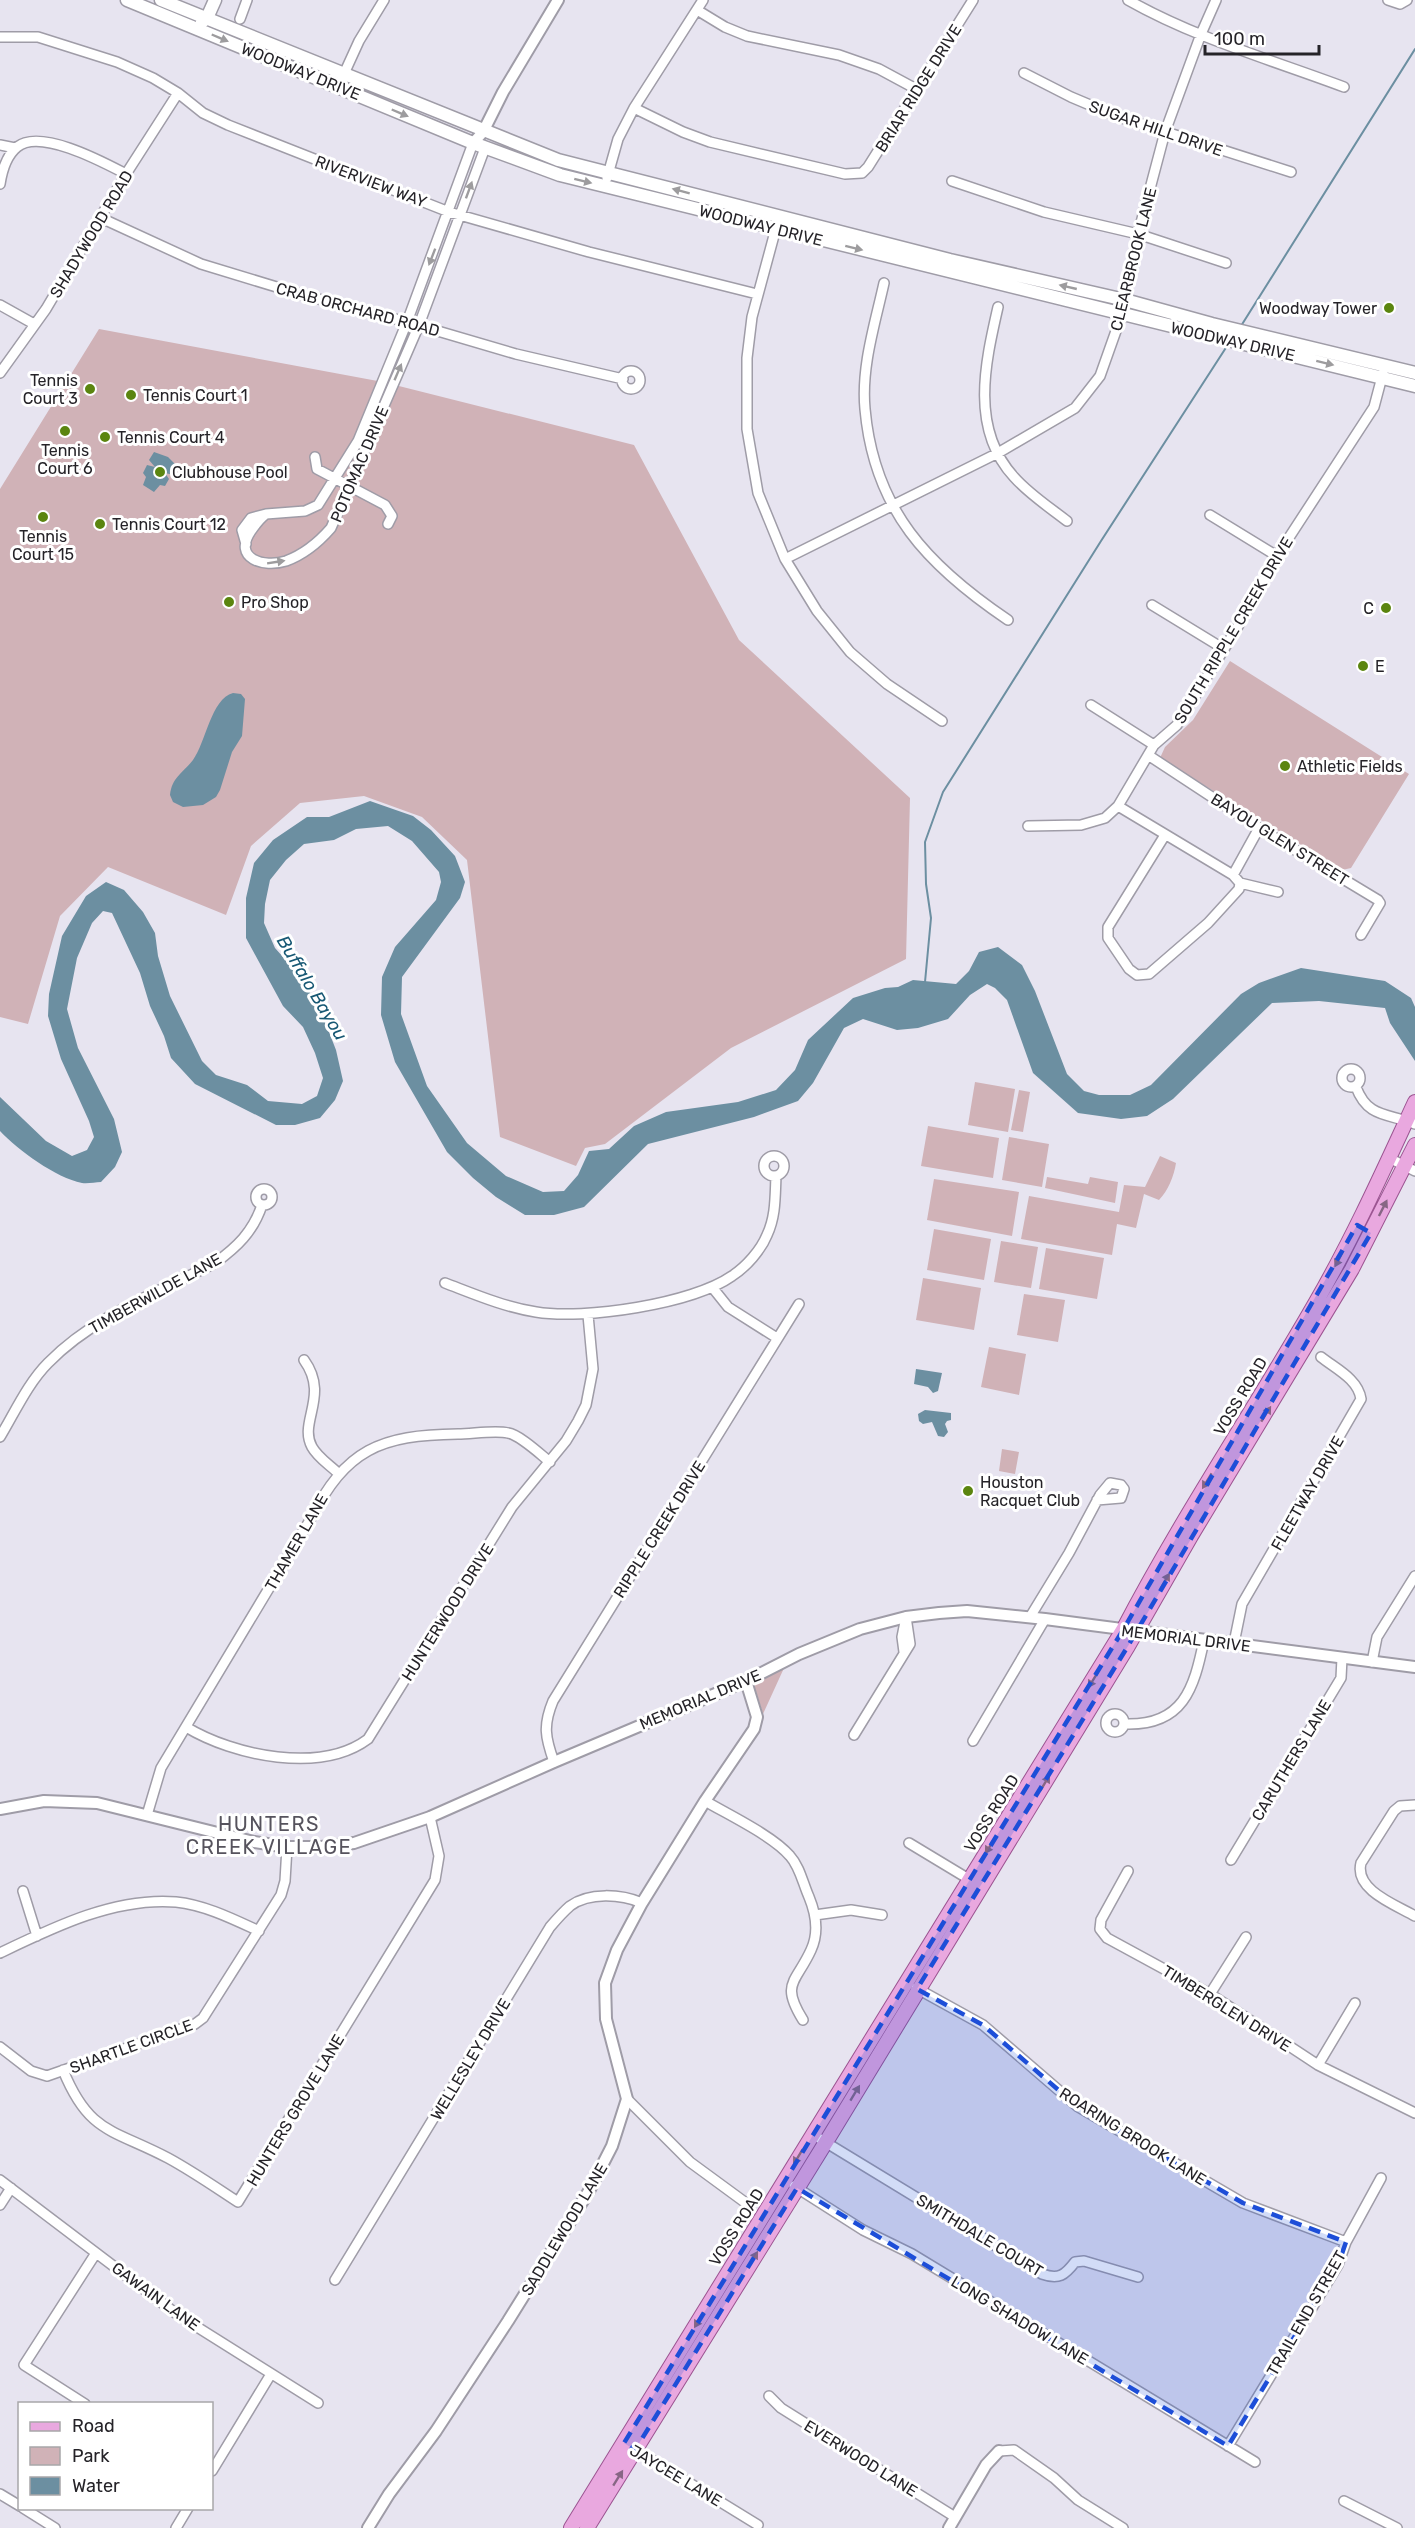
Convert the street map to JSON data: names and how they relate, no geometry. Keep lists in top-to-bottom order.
{
  "streets": {
    "main road": ["WOODWAY DRIVE", "VOSS ROAD"],
    "street": [
      "BRIAR RIDGE DRIVE",
      "SUGAR HILL DRIVE",
      "RIVERVIEW WAY",
      "SHADYWOOD ROAD",
      "CLEARBROOK LANE",
      "CRAB ORCHARD ROAD",
      "POTOMAC DRIVE",
      "SOUTH RIPPLE CREEK DRIVE",
      "BAYOU GLEN STREET",
      "TIMBERWILDE LANE",
      "FLEETWAY DRIVE",
      "RIPPLE CREEK DRIVE",
      "THAMER LANE",
      "HUNTERWOOD DRIVE",
      "MEMORIAL DRIVE",
      "CARUTHERS LANE",
      "TIMBERGLEN DRIVE",
      "SHARTLE CIRCLE",
      "WELLESLEY DRIVE",
      "HUNTERS GROVE LANE",
      "ROARING BROOK LANE",
      "SADDLEWOOD LANE",
      "SMITHDALE COURT",
      "GAWAIN LANE",
      "TRAIL END STREET",
      "LONG SHADOW LANE",
      "EVERWOOD LANE",
      "JAYCEE LANE"
    ]
  },
  "crossings": [
    ["WOODWAY DRIVE", "CLEARBROOK LANE"],
    ["WOODWAY DRIVE", "POTOMAC DRIVE"],
    ["WOODWAY DRIVE", "SOUTH RIPPLE CREEK DRIVE"],
    ["SUGAR HILL DRIVE", "CLEARBROOK LANE"],
    ["RIVERVIEW WAY", "SHADYWOOD ROAD"],
    ["RIVERVIEW WAY", "POTOMAC DRIVE"],
    ["SHADYWOOD ROAD", "CRAB ORCHARD ROAD"],
    ["CRAB ORCHARD ROAD", "POTOMAC DRIVE"],
    ["SOUTH RIPPLE CREEK DRIVE", "BAYOU GLEN STREET"],
    ["VOSS ROAD", "MEMORIAL DRIVE"],
    ["VOSS ROAD", "ROARING BROOK LANE"],
    ["VOSS ROAD", "SMITHDALE COURT"],
    ["VOSS ROAD", "LONG SHADOW LANE"],
    ["VOSS ROAD", "JAYCEE LANE"],
    ["FLEETWAY DRIVE", "MEMORIAL DRIVE"],
    ["RIPPLE CREEK DRIVE", "MEMORIAL DRIVE"],
    ["THAMER LANE", "HUNTERWOOD DRIVE"],
    ["THAMER LANE", "MEMORIAL DRIVE"],
    ["MEMORIAL DRIVE", "CARUTHERS LANE"],
    ["MEMORIAL DRIVE", "SHARTLE CIRCLE"],
    ["MEMORIAL DRIVE", "HUNTERS GROVE LANE"],
    ["SHARTLE CIRCLE", "HUNTERS GROVE LANE"],
    ["ROARING BROOK LANE", "TRAIL END STREET"],
    ["TRAIL END STREET", "LONG SHADOW LANE"]
  ],
  "districts": ["HUNTERS CREEK VILLAGE"],
  "water": ["Buffalo Bayou"],
  "places": [
    "Woodway Tower",
    "Tennis Court 3",
    "Tennis Court 1",
    "Tennis Court 6",
    "Tennis Court 4",
    "Clubhouse Pool",
    "Tennis Court 15",
    "Tennis Court 12",
    "Pro Shop",
    "C",
    "E",
    "Athletic Fields",
    "Houston Racquet Club"
  ],
  "legend": ["Road", "Park", "Water"],
  "scale_bar": "100 m"
}
